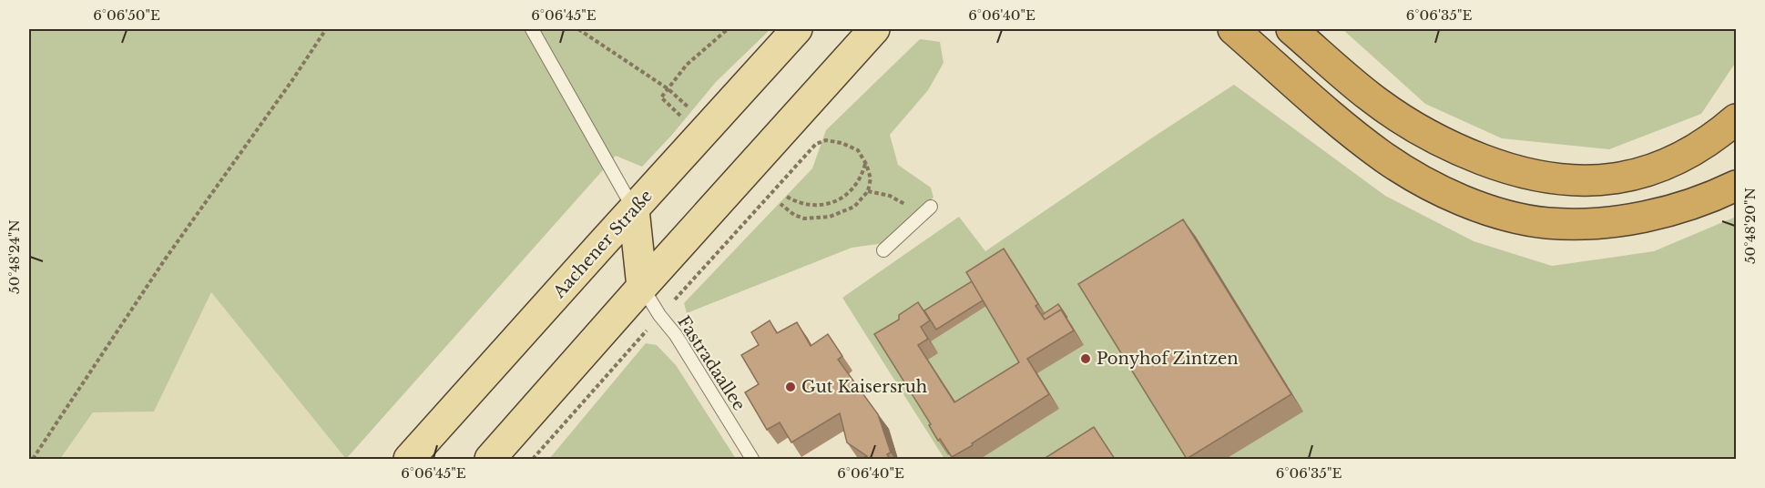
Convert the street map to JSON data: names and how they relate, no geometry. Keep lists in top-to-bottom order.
{
  "streets": {
    "main road": ["Aachener Straße"],
    "lane": ["Fastradaallee"]
  },
  "places": ["Ponyhof Zintzen", "Gut Kaisersruh"],
  "coordinates": [
    "6°06'50\"E",
    "6°06'45\"E",
    "6°06'40\"E",
    "6°06'35\"E",
    "50°48'20\"N",
    "50°48'24\"N"
  ]
}
